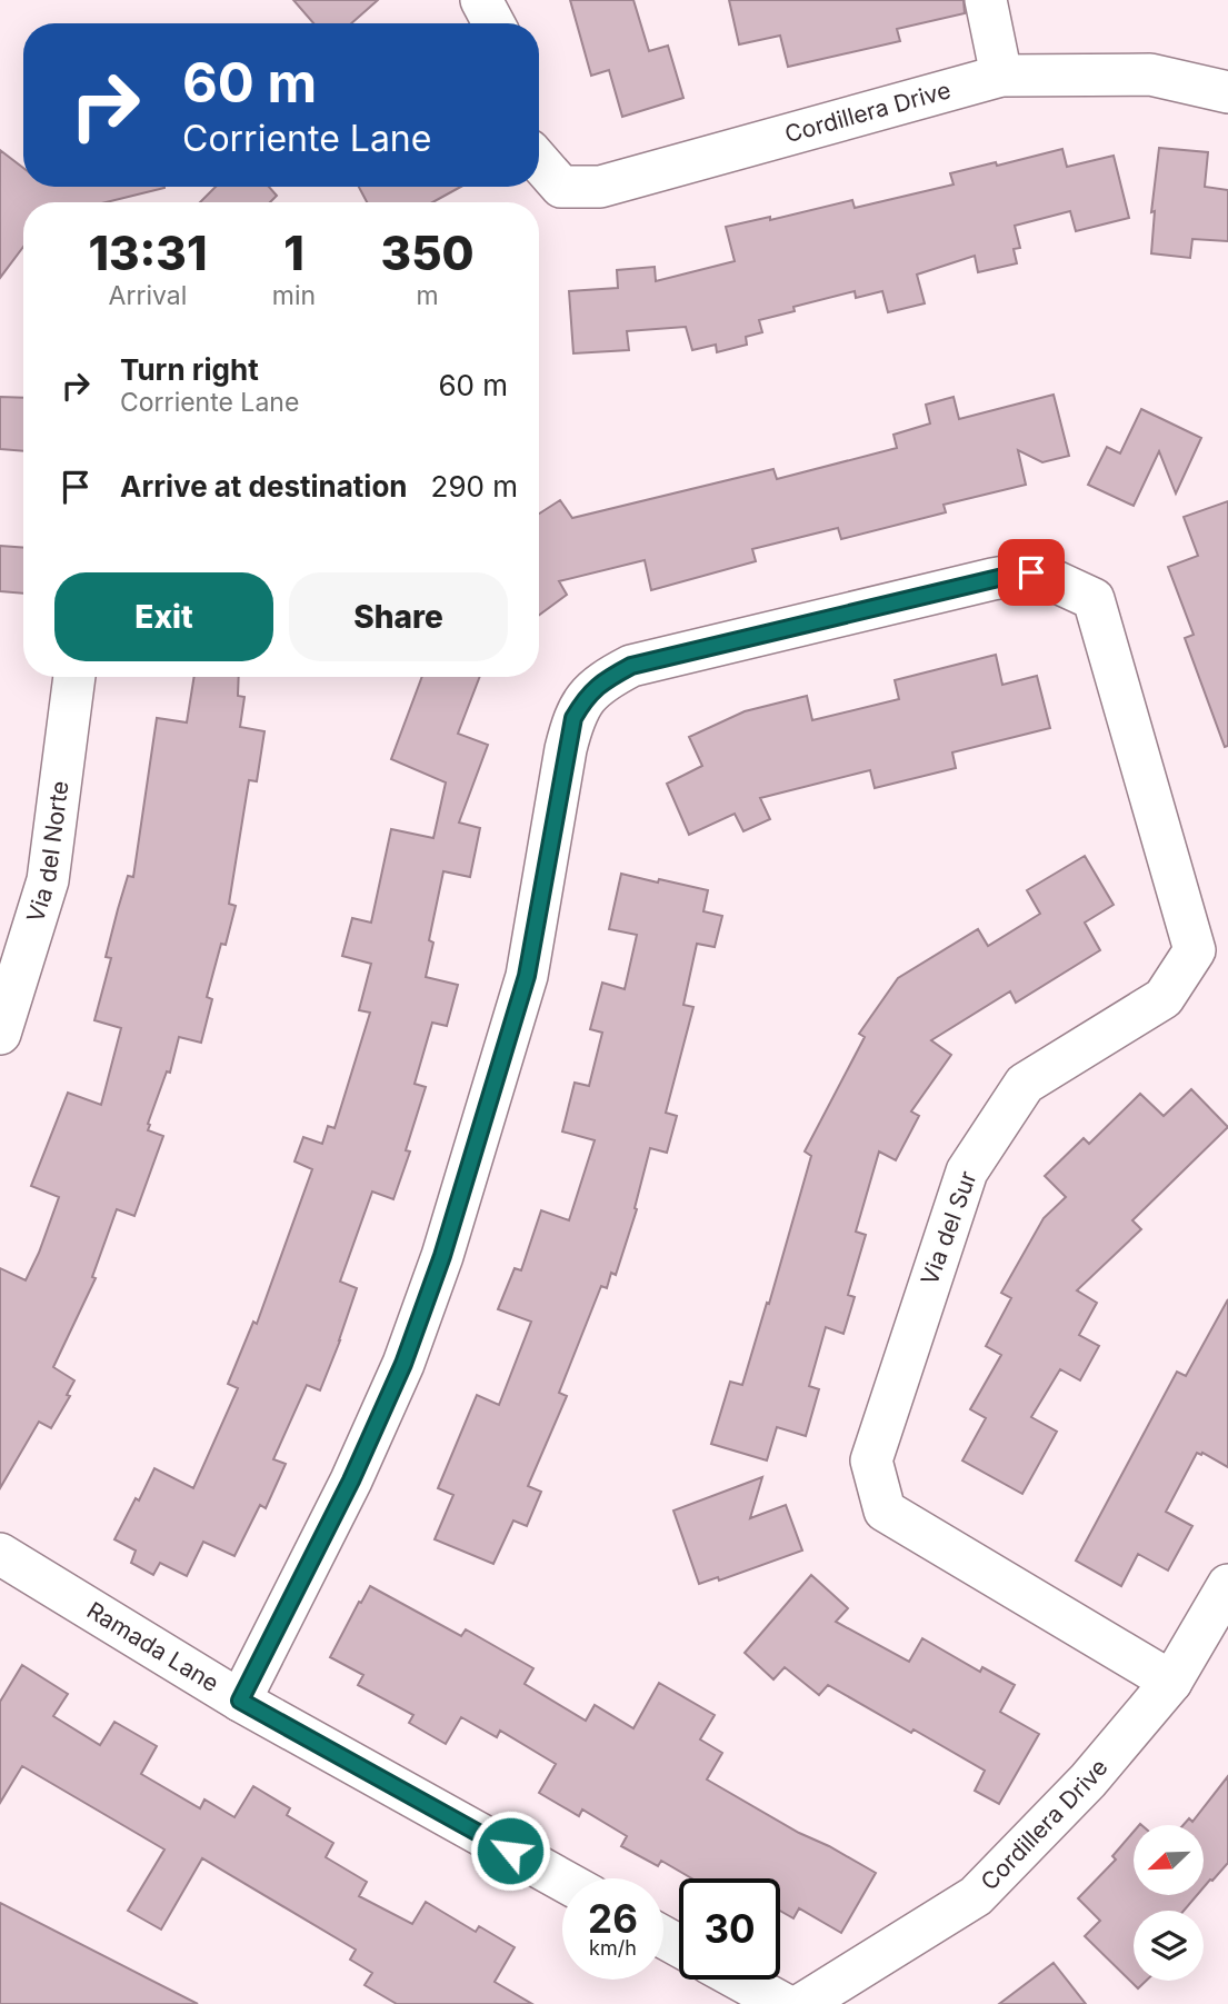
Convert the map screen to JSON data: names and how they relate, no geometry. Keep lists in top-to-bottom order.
{
  "streets": {
    "street": [
      "Cordillera Drive",
      "Via del Norte",
      "Via del Sur",
      "Ramada Lane"
    ]
  },
  "crossings": [
    ["Cordillera Drive", "Via del Sur"],
    ["Via del Sur", "Ramada Lane"]
  ],
  "north": "bottom left",
  "page": {
    "turn": ["60 m", "Corriente Lane"],
    "eta": [
      "13:31",
      "Arrival",
      "1",
      "min",
      "350",
      "m"
    ],
    "list": [
      {
        "name": "Turn right",
        "note": "Corriente Lane",
        "value": "60 m"
      },
      {
        "name": "Arrive at destination",
        "value": "290 m"
      }
    ],
    "buttons": ["Exit", "Share"],
    "speed": "26 km/h",
    "limit": "30"
  }
}
